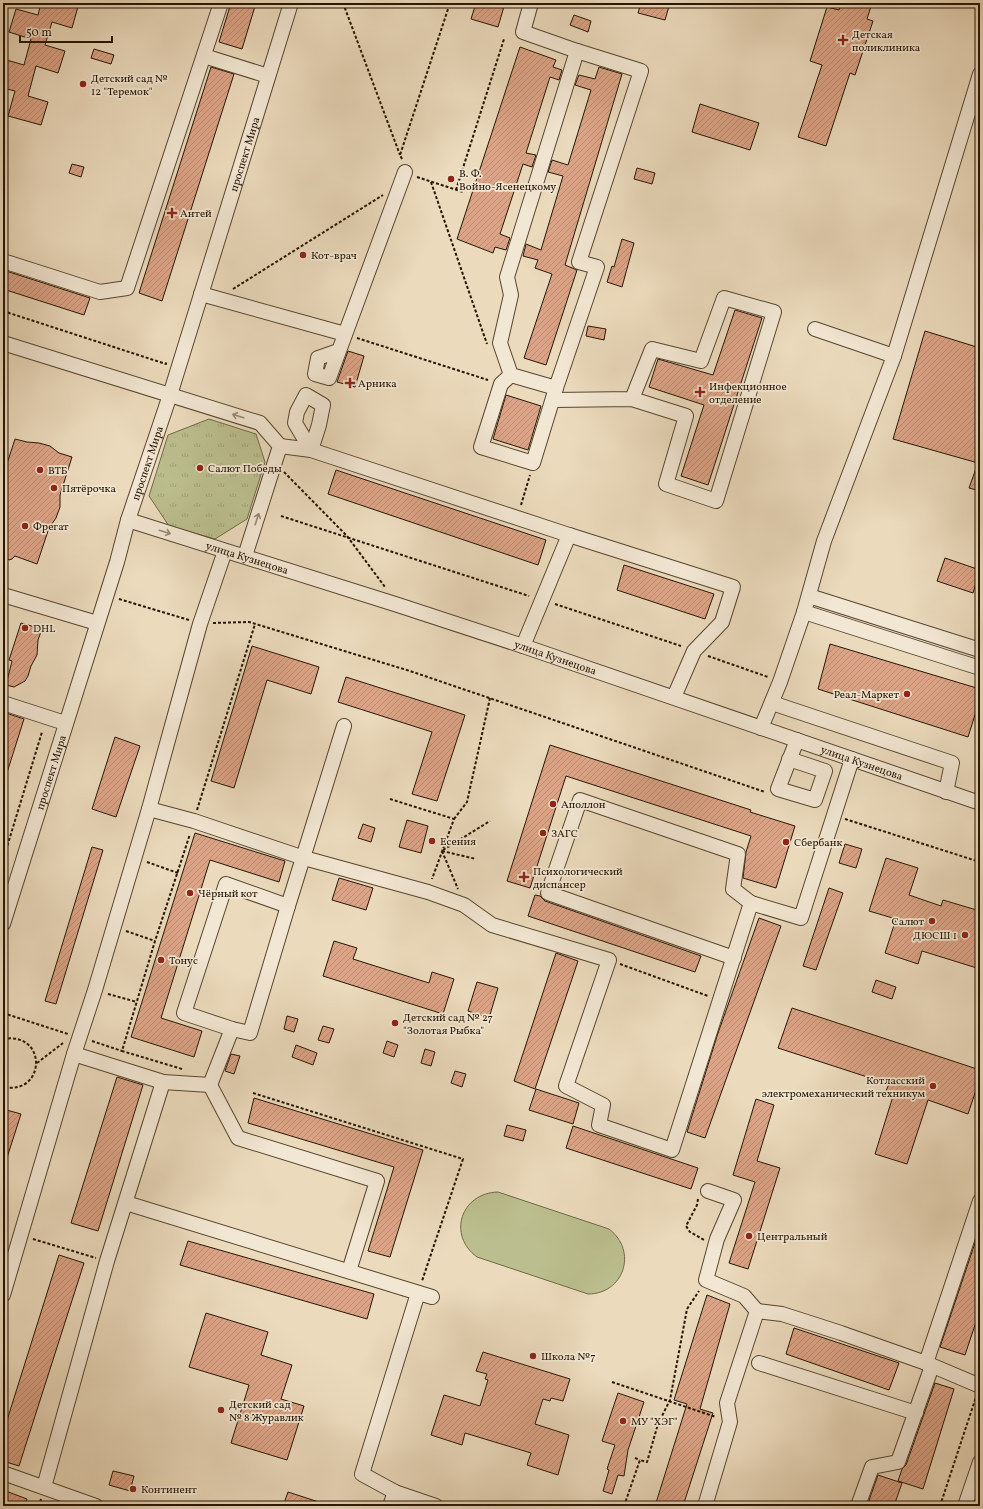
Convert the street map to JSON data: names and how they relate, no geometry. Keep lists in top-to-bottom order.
{
  "streets": {
    "street": ["проспект Мира", "улица Кузнецова"]
  },
  "crossings": [
    ["проспект Мира", "улица Кузнецова"]
  ],
  "places": {
    "health": [
      "Детская поликлиника",
      "Антей",
      "Арника",
      "Инфекционное отделение",
      "Психологический диспансер"
    ],
    "other": [
      "Детский сад № 12 \"Теремок\"",
      "В. Ф. Войно-Ясенецкому",
      "Кот-врач",
      "Салют Победы",
      "ВТБ",
      "Пятёрочка",
      "Фрегат",
      "DHL",
      "Реал-Маркет",
      "Аполлон",
      "ЗАГС",
      "Есения",
      "Сбербанк",
      "Чёрный кот",
      "Салют",
      "ДЮСШ 1",
      "Тонус",
      "Детский сад № 27 \"Золотая Рыбка\"",
      "Котласский электромеханический техникум",
      "Центральный",
      "Школа №7",
      "Детский сад № 8 Журавлик",
      "МУ \"ХЭГ\"",
      "Континент"
    ]
  },
  "scale_bar": "50 m"
}
